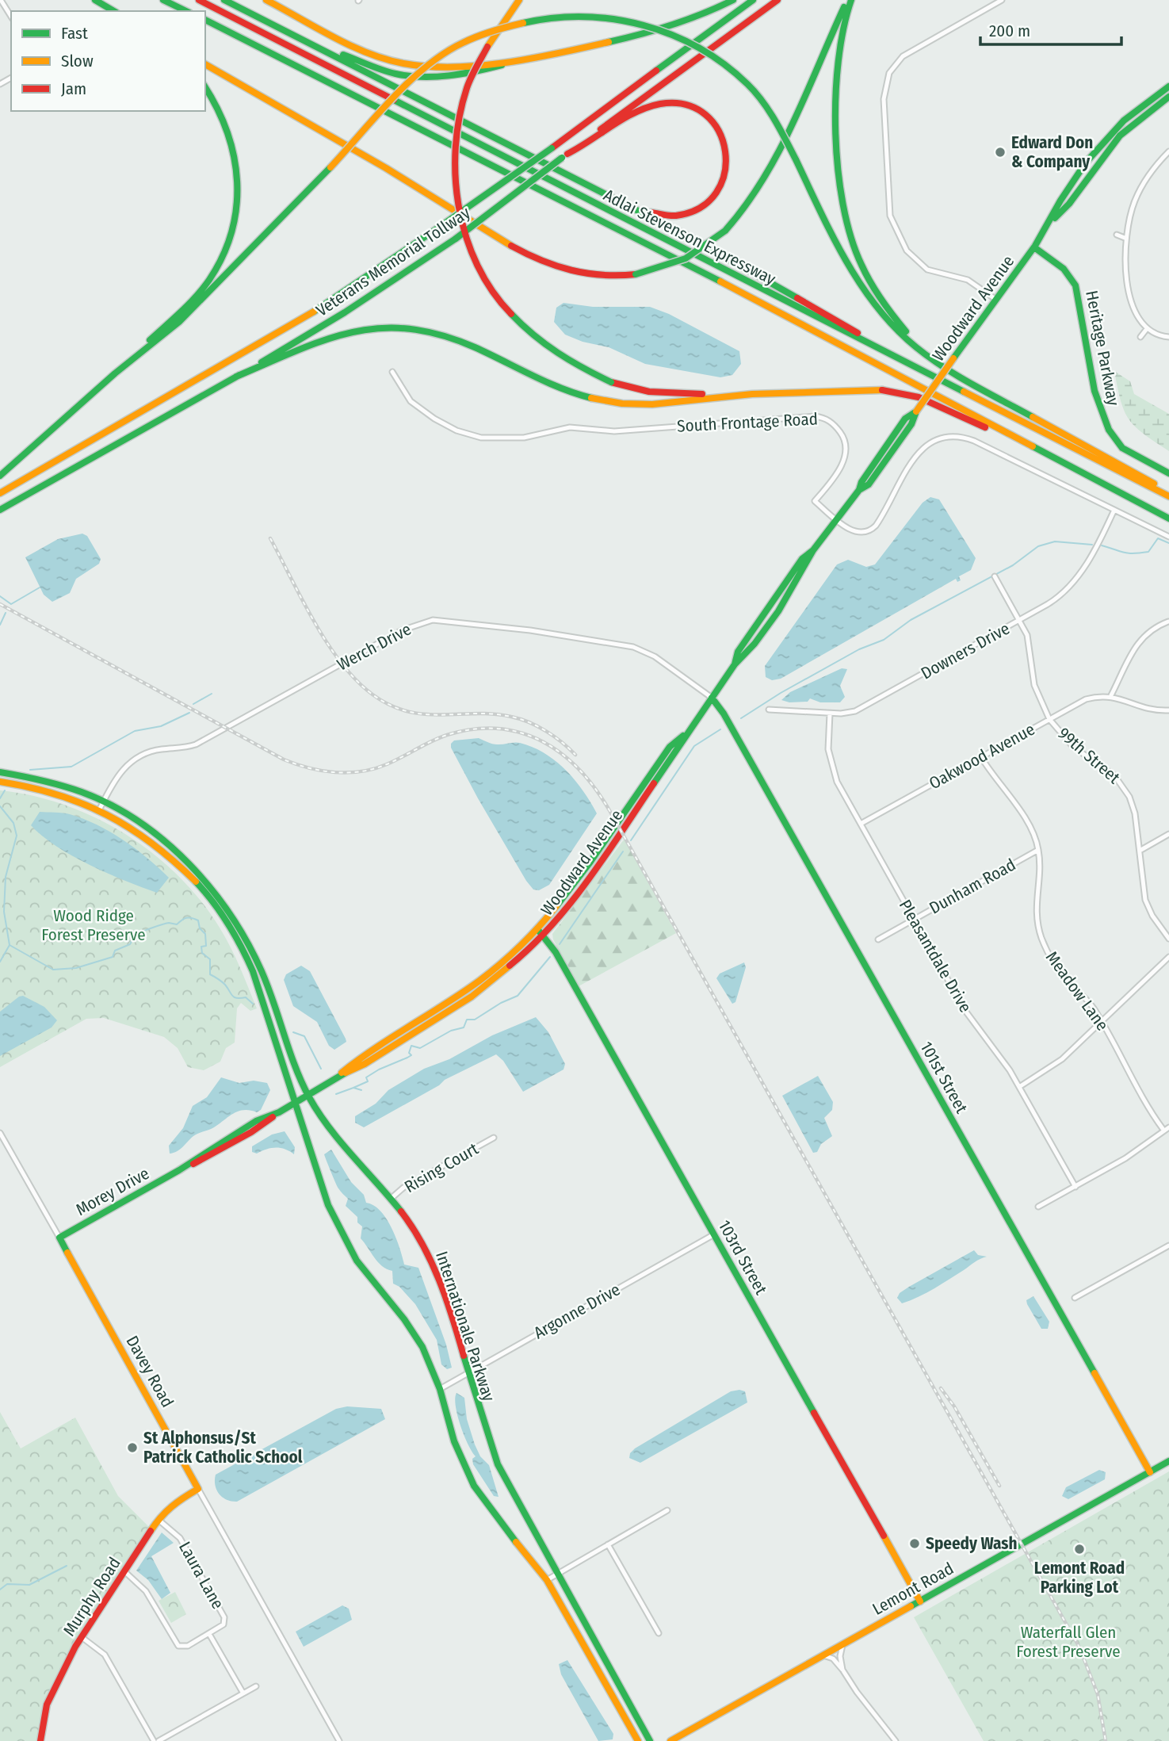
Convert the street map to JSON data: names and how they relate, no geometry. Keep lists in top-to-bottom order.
{
  "streets": {
    "main road": [
      "Adlai Stevenson Expressway",
      "Veterans Memorial Tollway",
      "Woodward Avenue",
      "Heritage Parkway",
      "101st Street",
      "Morey Drive",
      "103rd Street",
      "Internationale Parkway",
      "Davey Road",
      "Lemont Road",
      "Murphy Road"
    ],
    "street": [
      "South Frontage Road",
      "Werch Drive",
      "Downers Drive",
      "99th Street",
      "Oakwood Avenue",
      "Dunham Road",
      "Pleasantdale Drive",
      "Meadow Lane",
      "Rising Court",
      "Argonne Drive",
      "Laura Lane"
    ]
  },
  "crossings": [
    ["Woodward Avenue", "Heritage Parkway"],
    ["Woodward Avenue", "South Frontage Road"],
    ["Woodward Avenue", "Werch Drive"],
    ["Woodward Avenue", "101st Street"],
    ["Woodward Avenue", "Morey Drive"],
    ["Woodward Avenue", "103rd Street"],
    ["Woodward Avenue", "Internationale Parkway"],
    ["South Frontage Road", "Downers Drive"],
    ["Werch Drive", "101st Street"],
    ["Werch Drive", "Internationale Parkway"],
    ["Downers Drive", "99th Street"],
    ["Downers Drive", "Pleasantdale Drive"],
    ["99th Street", "Oakwood Avenue"],
    ["Oakwood Avenue", "Pleasantdale Drive"],
    ["Oakwood Avenue", "Meadow Lane"],
    ["Dunham Road", "Pleasantdale Drive"],
    ["Dunham Road", "Meadow Lane"],
    ["101st Street", "Lemont Road"],
    ["Rising Court", "Internationale Parkway"],
    ["Morey Drive", "Internationale Parkway"],
    ["Morey Drive", "Davey Road"],
    ["103rd Street", "Argonne Drive"],
    ["103rd Street", "Lemont Road"],
    ["Argonne Drive", "Internationale Parkway"],
    ["Davey Road", "Murphy Road"],
    ["Laura Lane", "Murphy Road"]
  ],
  "parks": ["Wood Ridge Forest Preserve", "Waterfall Glen Forest Preserve"],
  "places": [
    "Edward Don & Company",
    "St Alphonsus/St Patrick Catholic School",
    "Speedy Wash",
    "Lemont Road Parking Lot"
  ],
  "legend": ["Fast", "Slow", "Jam"],
  "scale_bar": "200 m"
}
